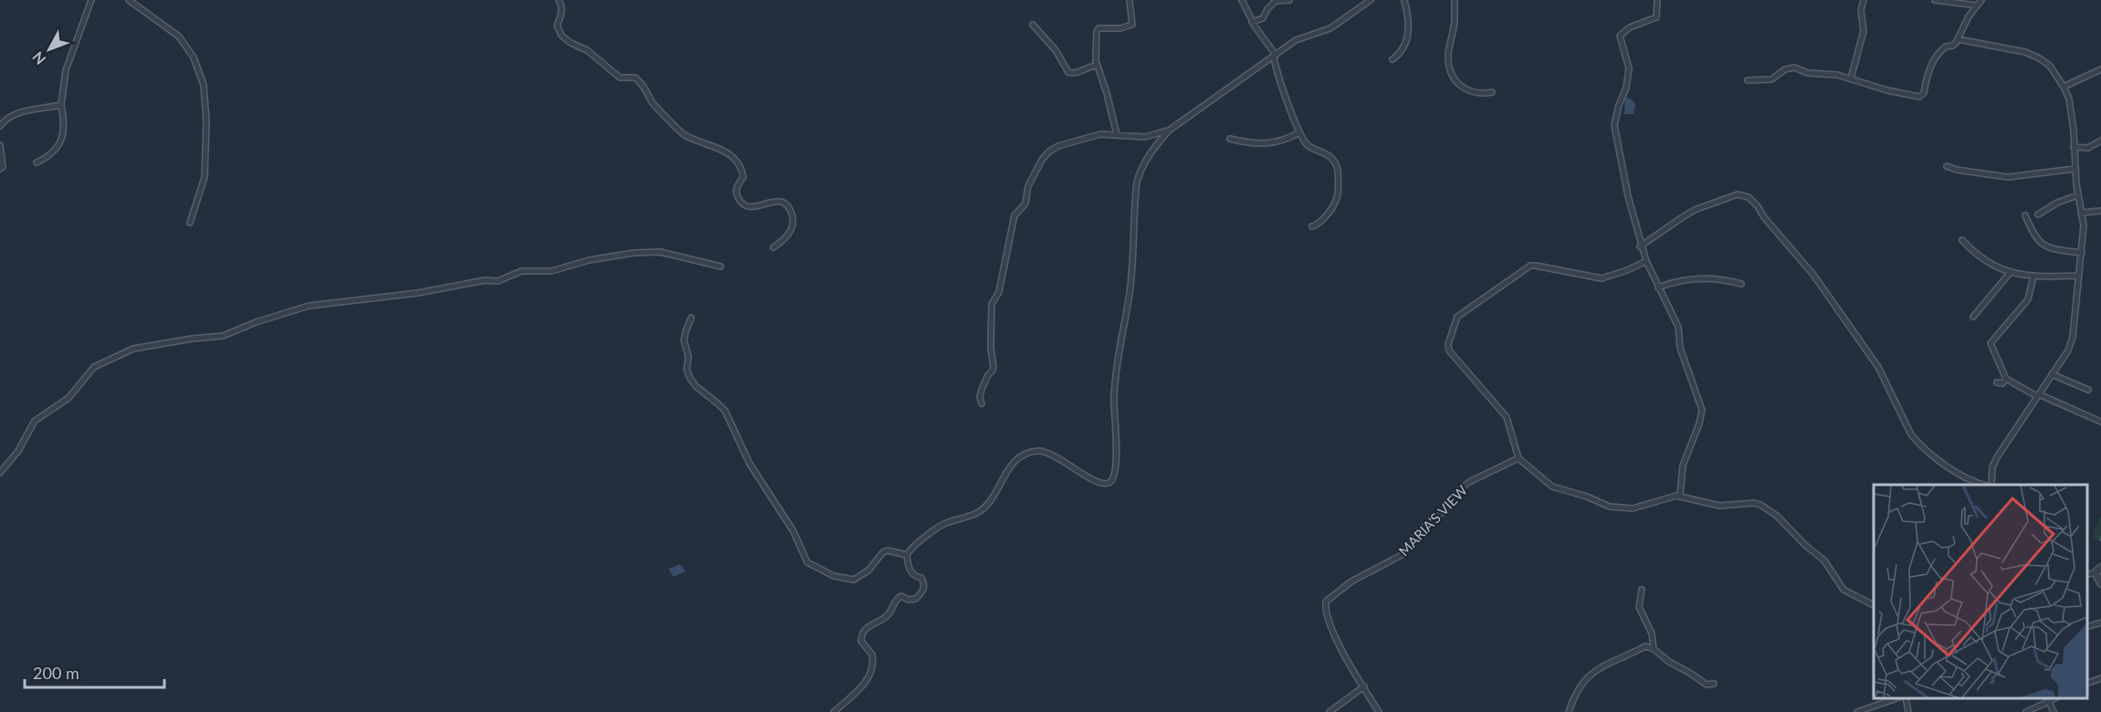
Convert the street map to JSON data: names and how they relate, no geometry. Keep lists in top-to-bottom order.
{
  "streets": {
    "street": ["MARIA'S VIEW"]
  },
  "scale_bar": "200 m",
  "north": "bottom left"
}
